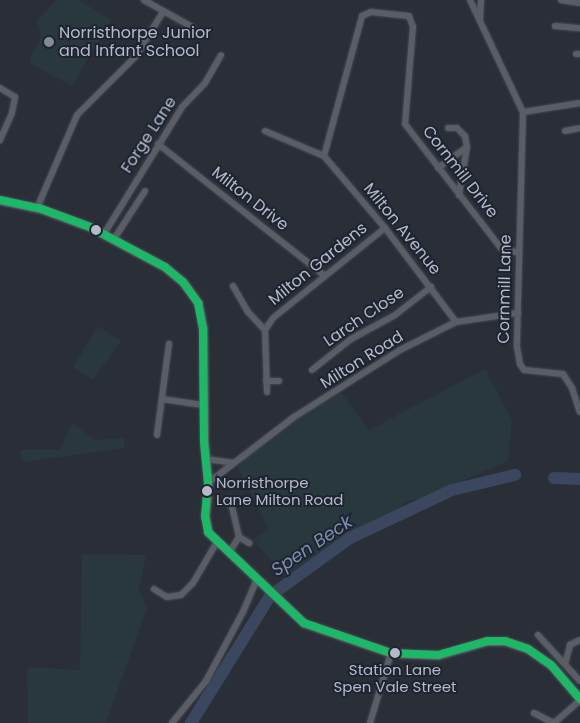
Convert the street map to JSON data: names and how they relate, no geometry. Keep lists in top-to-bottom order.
{
  "streets": {
    "street": [
      "Forge Lane",
      "Cornmill Drive",
      "Milton Drive",
      "Milton Avenue",
      "Milton Gardens",
      "Cornmill Lane",
      "Larch Close",
      "Milton Road"
    ]
  },
  "crossings": [
    ["Forge Lane", "Milton Drive"],
    ["Cornmill Drive", "Milton Avenue"],
    ["Cornmill Drive", "Cornmill Lane"],
    ["Milton Drive", "Milton Gardens"],
    ["Milton Avenue", "Milton Gardens"],
    ["Milton Avenue", "Larch Close"],
    ["Milton Avenue", "Milton Road"],
    ["Cornmill Lane", "Milton Road"]
  ],
  "water": ["Spen Beck"],
  "places": ["Norristhorpe Junior and Infant School", "Norristhorpe Lane Milton Road", "Station Lane Spen Vale Street"]
}
